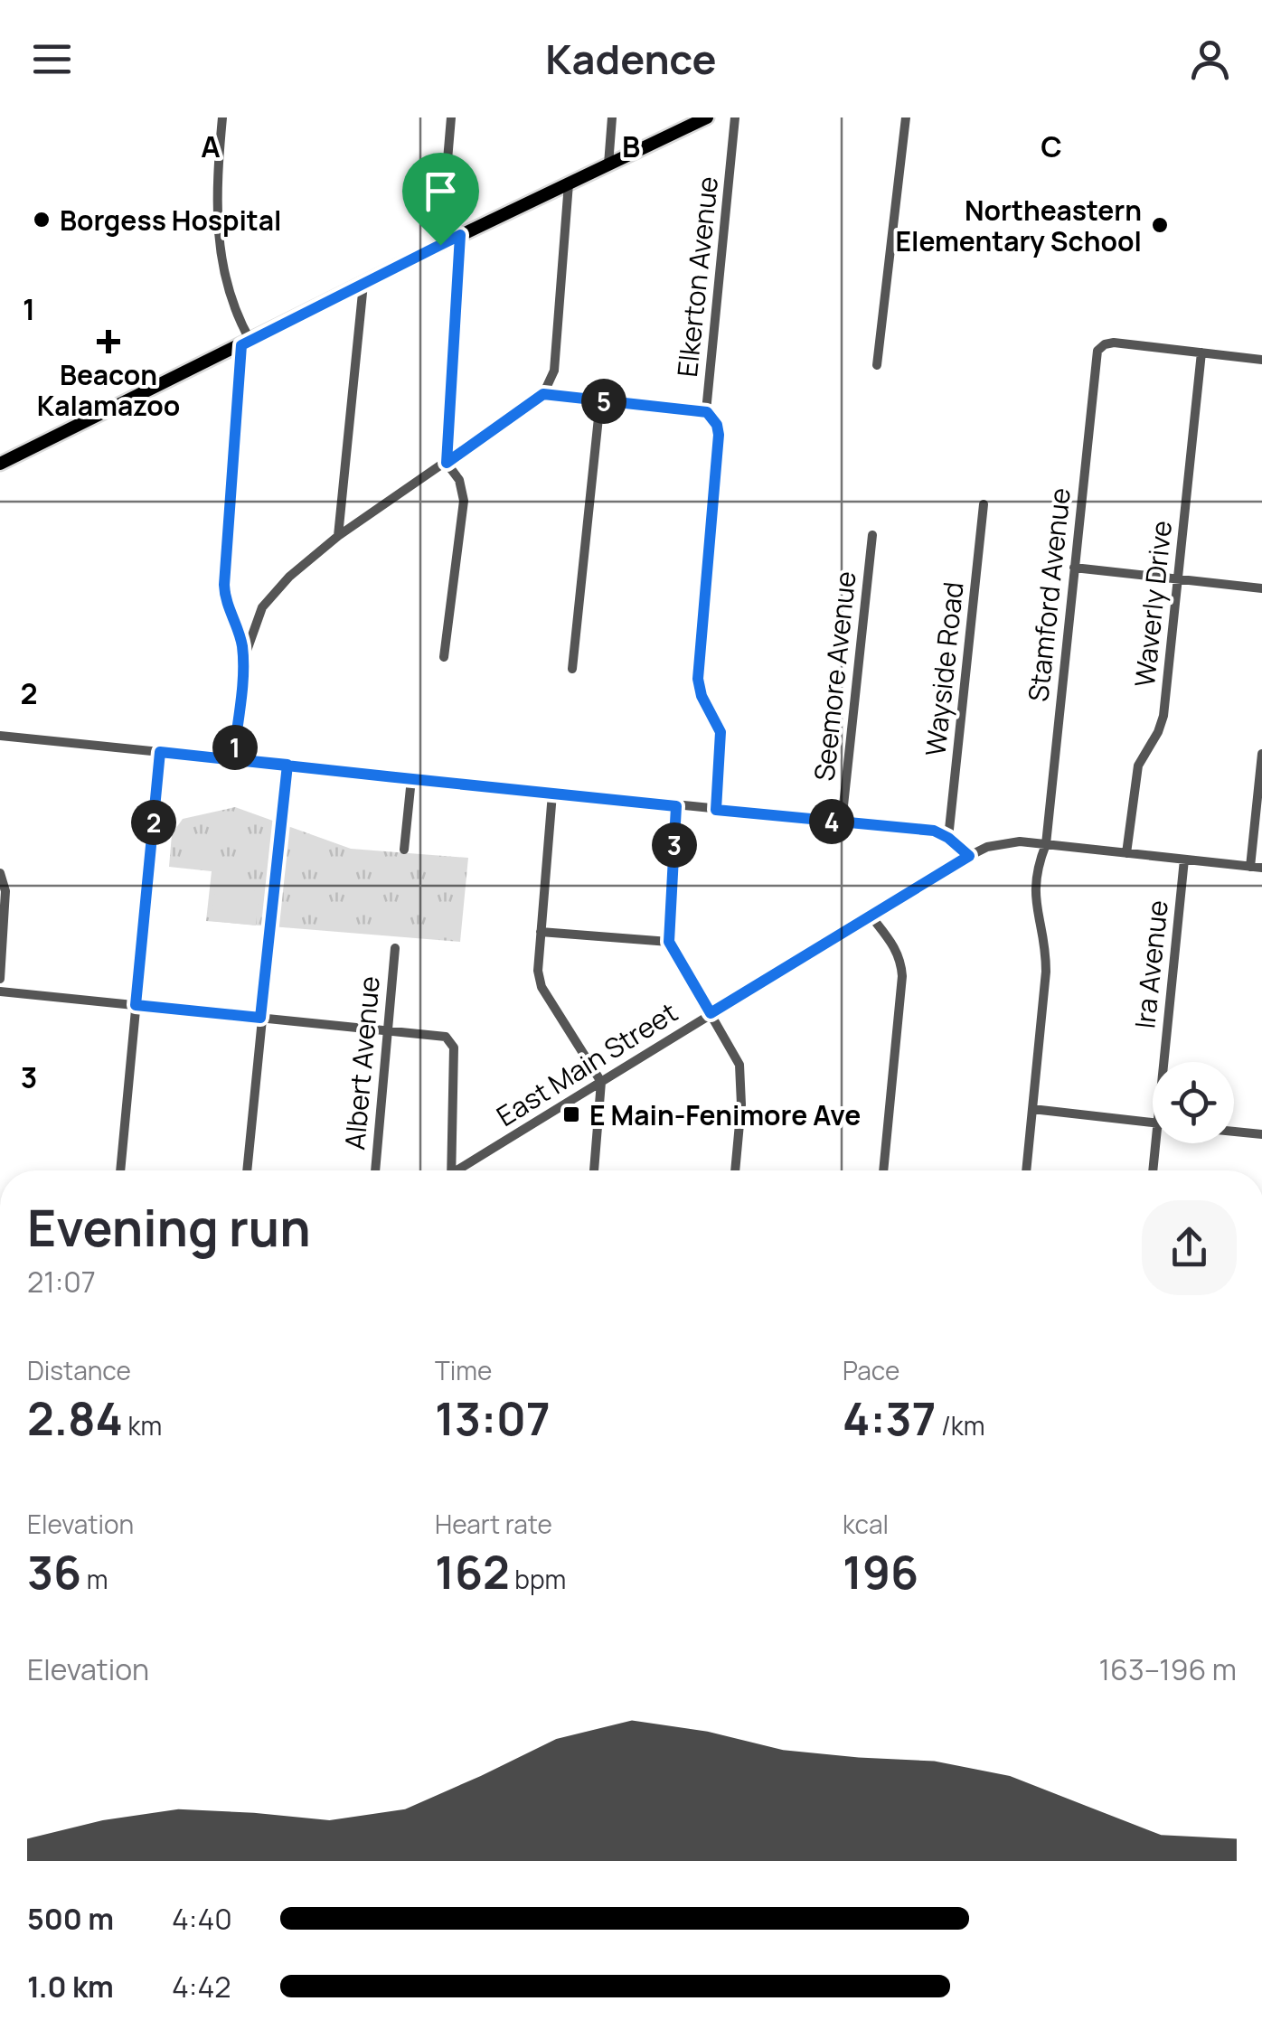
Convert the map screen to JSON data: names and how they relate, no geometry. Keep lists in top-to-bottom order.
{
  "streets": {
    "street": [
      "Elkerton Avenue",
      "Stamford Avenue",
      "Waverly Drive",
      "Wayside Road",
      "Seemore Avenue",
      "Ira Avenue",
      "Albert Avenue",
      "East Main Street"
    ]
  },
  "crossings": [
    ["Stamford Avenue", "Waverly Drive"],
    ["Stamford Avenue", "East Main Street"],
    ["Waverly Drive", "East Main Street"],
    ["Ira Avenue", "East Main Street"]
  ],
  "places": {
    "other": ["Borgess Hospital", "Northeastern Elementary School"],
    "health": ["Beacon Kalamazoo"],
    "transit": ["E Main-Fenimore Ave"]
  },
  "page": {
    "header": "Kadence",
    "pins": [
      "5",
      "1",
      "4",
      "2",
      "3"
    ],
    "heading": ["Evening run", "21:07"],
    "stats": [
      ["Distance", "2.84 km"],
      ["Time", "13:07"],
      ["Pace", "4:37 /km"],
      ["Elevation", "36 m"],
      ["Heart rate", "162 bpm"],
      ["kcal", "196"]
    ],
    "chart": ["Elevation", "163–196 m"],
    "list": [
      {
        "name": "500 m",
        "note": "4:40"
      },
      {
        "name": "1.0 km",
        "note": "4:42"
      }
    ]
  },
  "grid": {
    "columns": ["A", "B", "C"],
    "rows": ["1", "2", "3"]
  }
}
